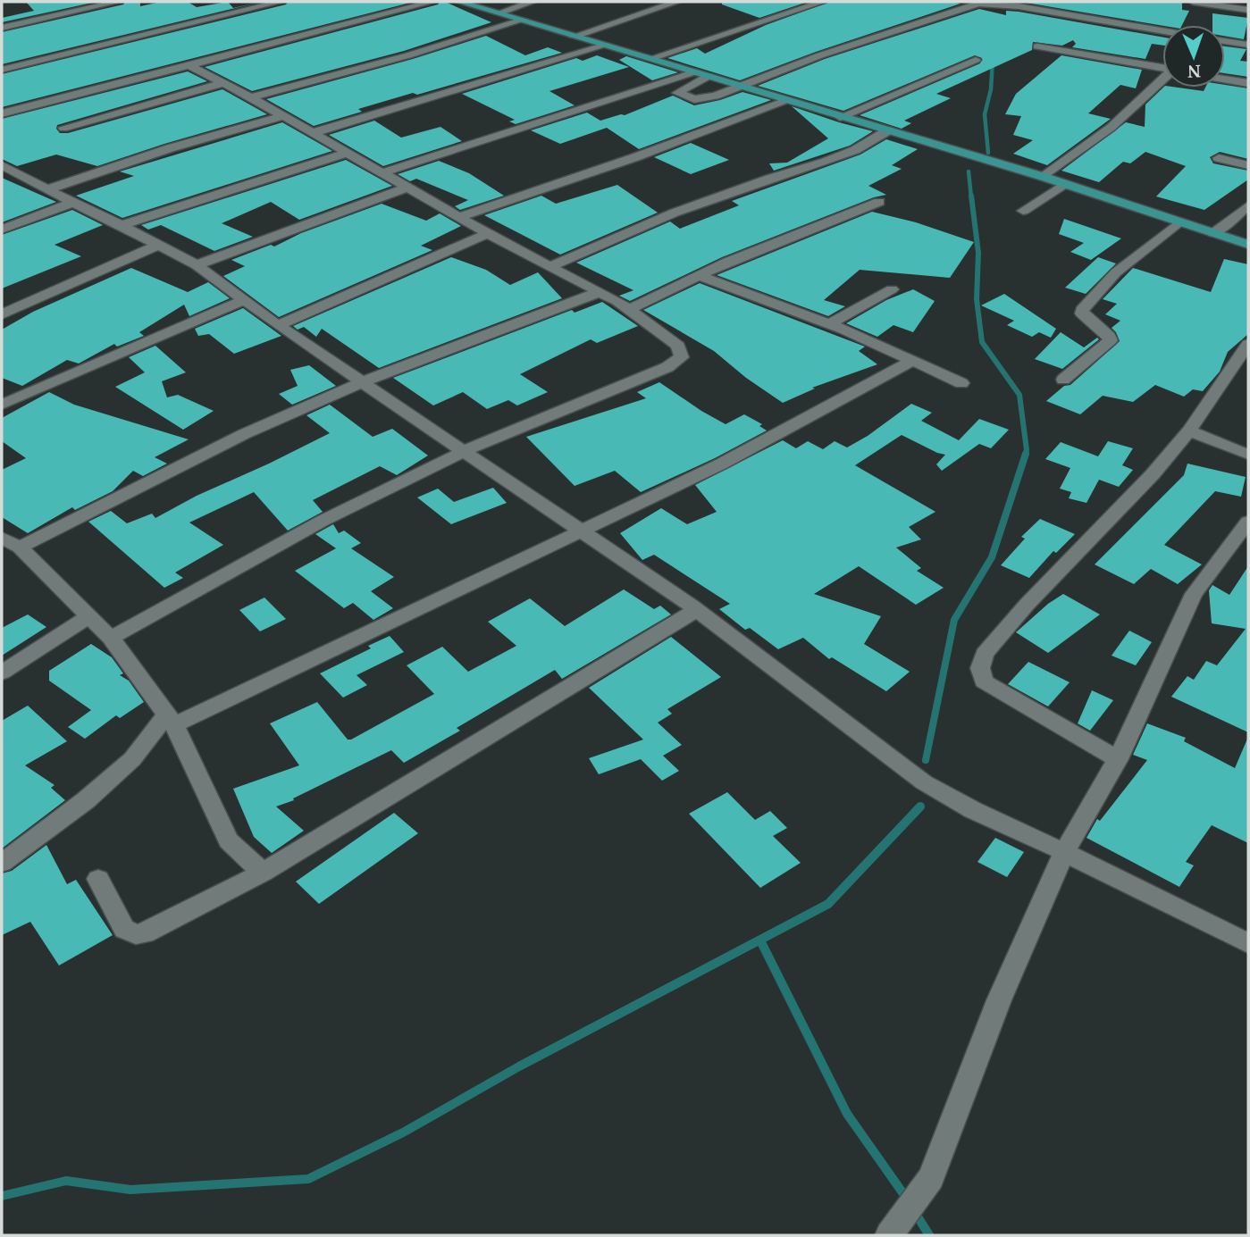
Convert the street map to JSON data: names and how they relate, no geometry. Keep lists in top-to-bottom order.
{
  "north": "bottom"
}
